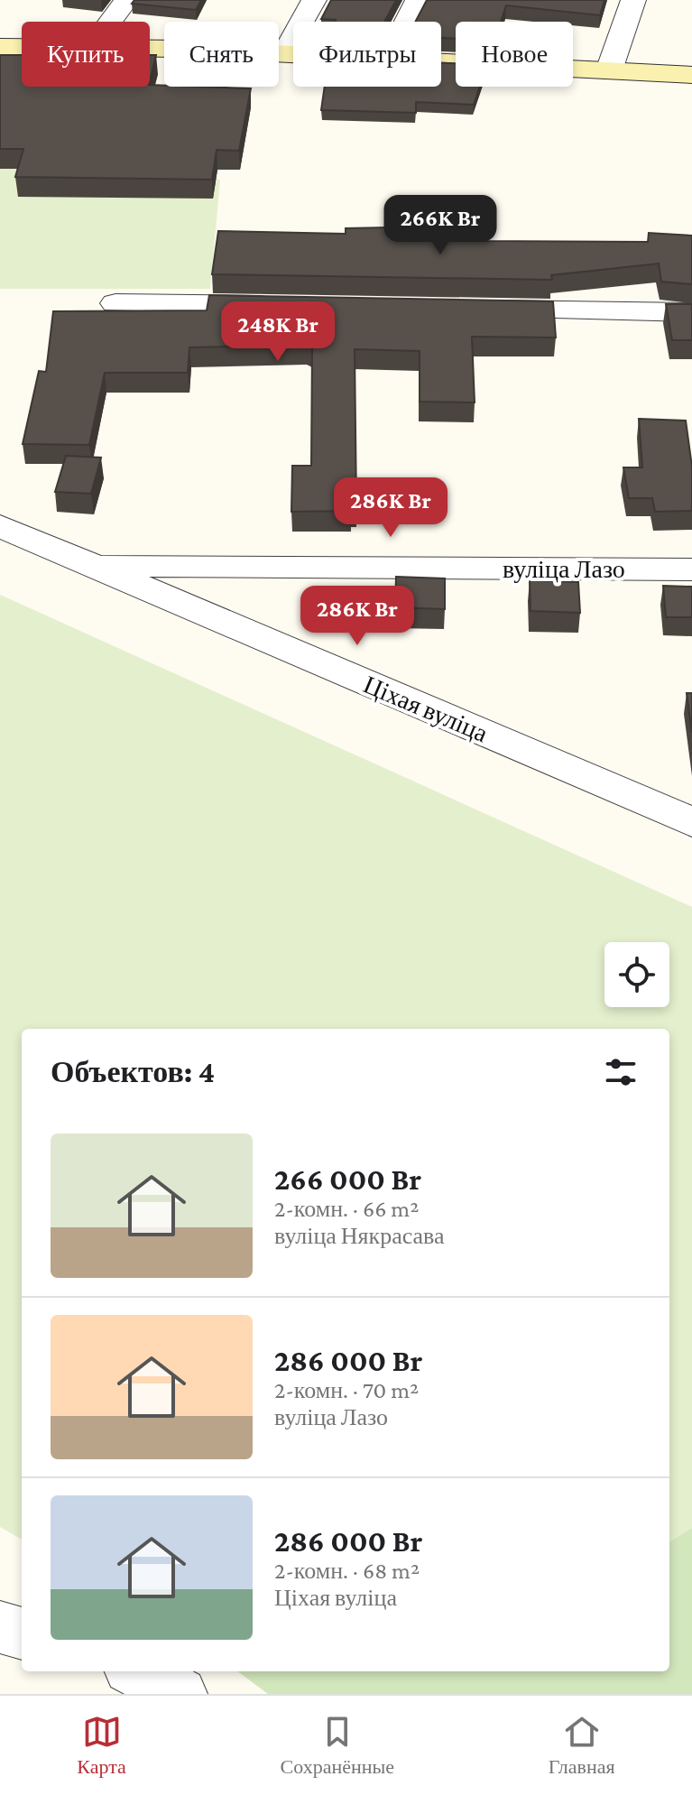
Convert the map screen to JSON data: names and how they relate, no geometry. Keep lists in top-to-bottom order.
{
  "streets": {
    "street": ["вуліца Лазо", "Ціхая вуліца"]
  },
  "crossings": [
    ["вуліца Лазо", "Ціхая вуліца"]
  ],
  "page": {
    "chip": [
      "Купить",
      "Снять",
      "Фильтры",
      "Новое"
    ],
    "price": [
      "266K Br",
      "248K Br",
      "286K Br",
      "286K Br"
    ],
    "heading": "Объектов: 4",
    "list": [
      {
        "name": "266 000 Br",
        "note": "2-комн. · 66 m² · вуліца Някрасава"
      },
      {
        "name": "286 000 Br",
        "note": "2-комн. · 70 m² · вуліца Лазо"
      },
      {
        "name": "286 000 Br",
        "note": "2-комн. · 68 m² · Ціхая вуліца"
      }
    ],
    "tabs": ["Карта", "Сохранённые", "Главная"]
  }
}
